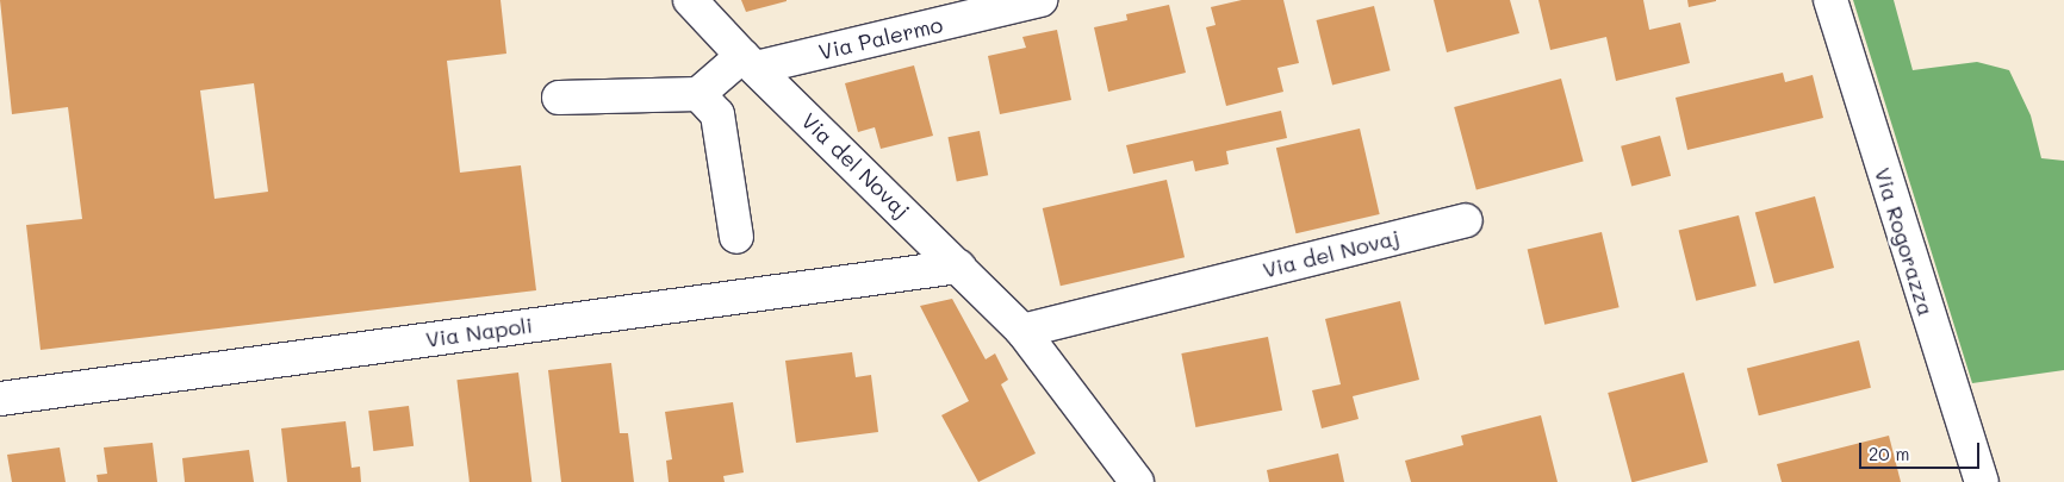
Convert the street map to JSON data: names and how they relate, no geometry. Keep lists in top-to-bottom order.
{
  "streets": {
    "street": [
      "Via Palermo",
      "Via del Novaj",
      "Via Rogorazza",
      "Via Napoli"
    ]
  },
  "crossings": [
    ["Via Palermo", "Via del Novaj"],
    ["Via del Novaj", "Via Napoli"]
  ],
  "scale_bar": "20 m"
}
